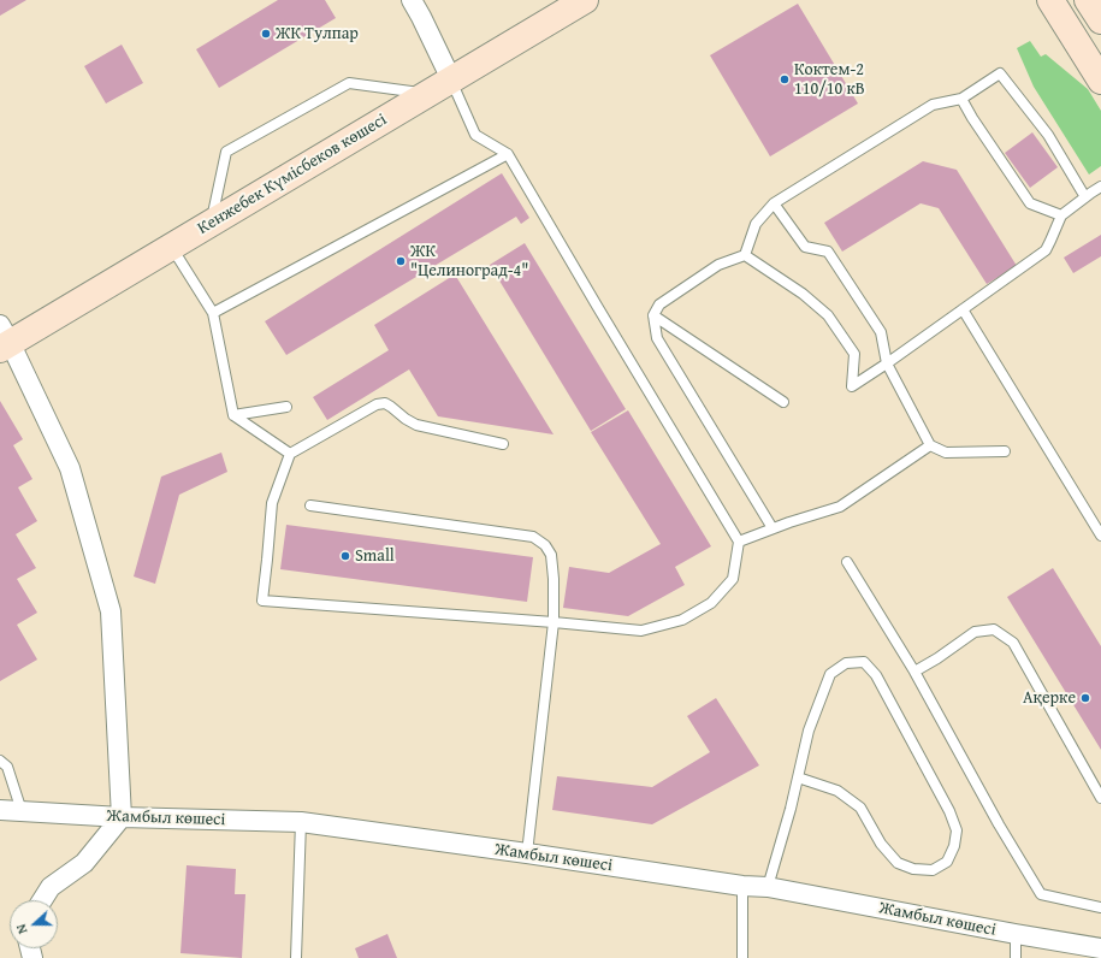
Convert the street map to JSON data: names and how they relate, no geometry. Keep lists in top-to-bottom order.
{
  "streets": {
    "street": ["Кенжебек Күмісбеков көшесі", "Жамбыл көшесі"]
  },
  "places": [
    "ЖК Тулпар",
    "Коктем-2 110/10 кВ",
    "ЖК \"Целиноград-4\"",
    "Small",
    "Ақерке"
  ],
  "north": "left"
}
